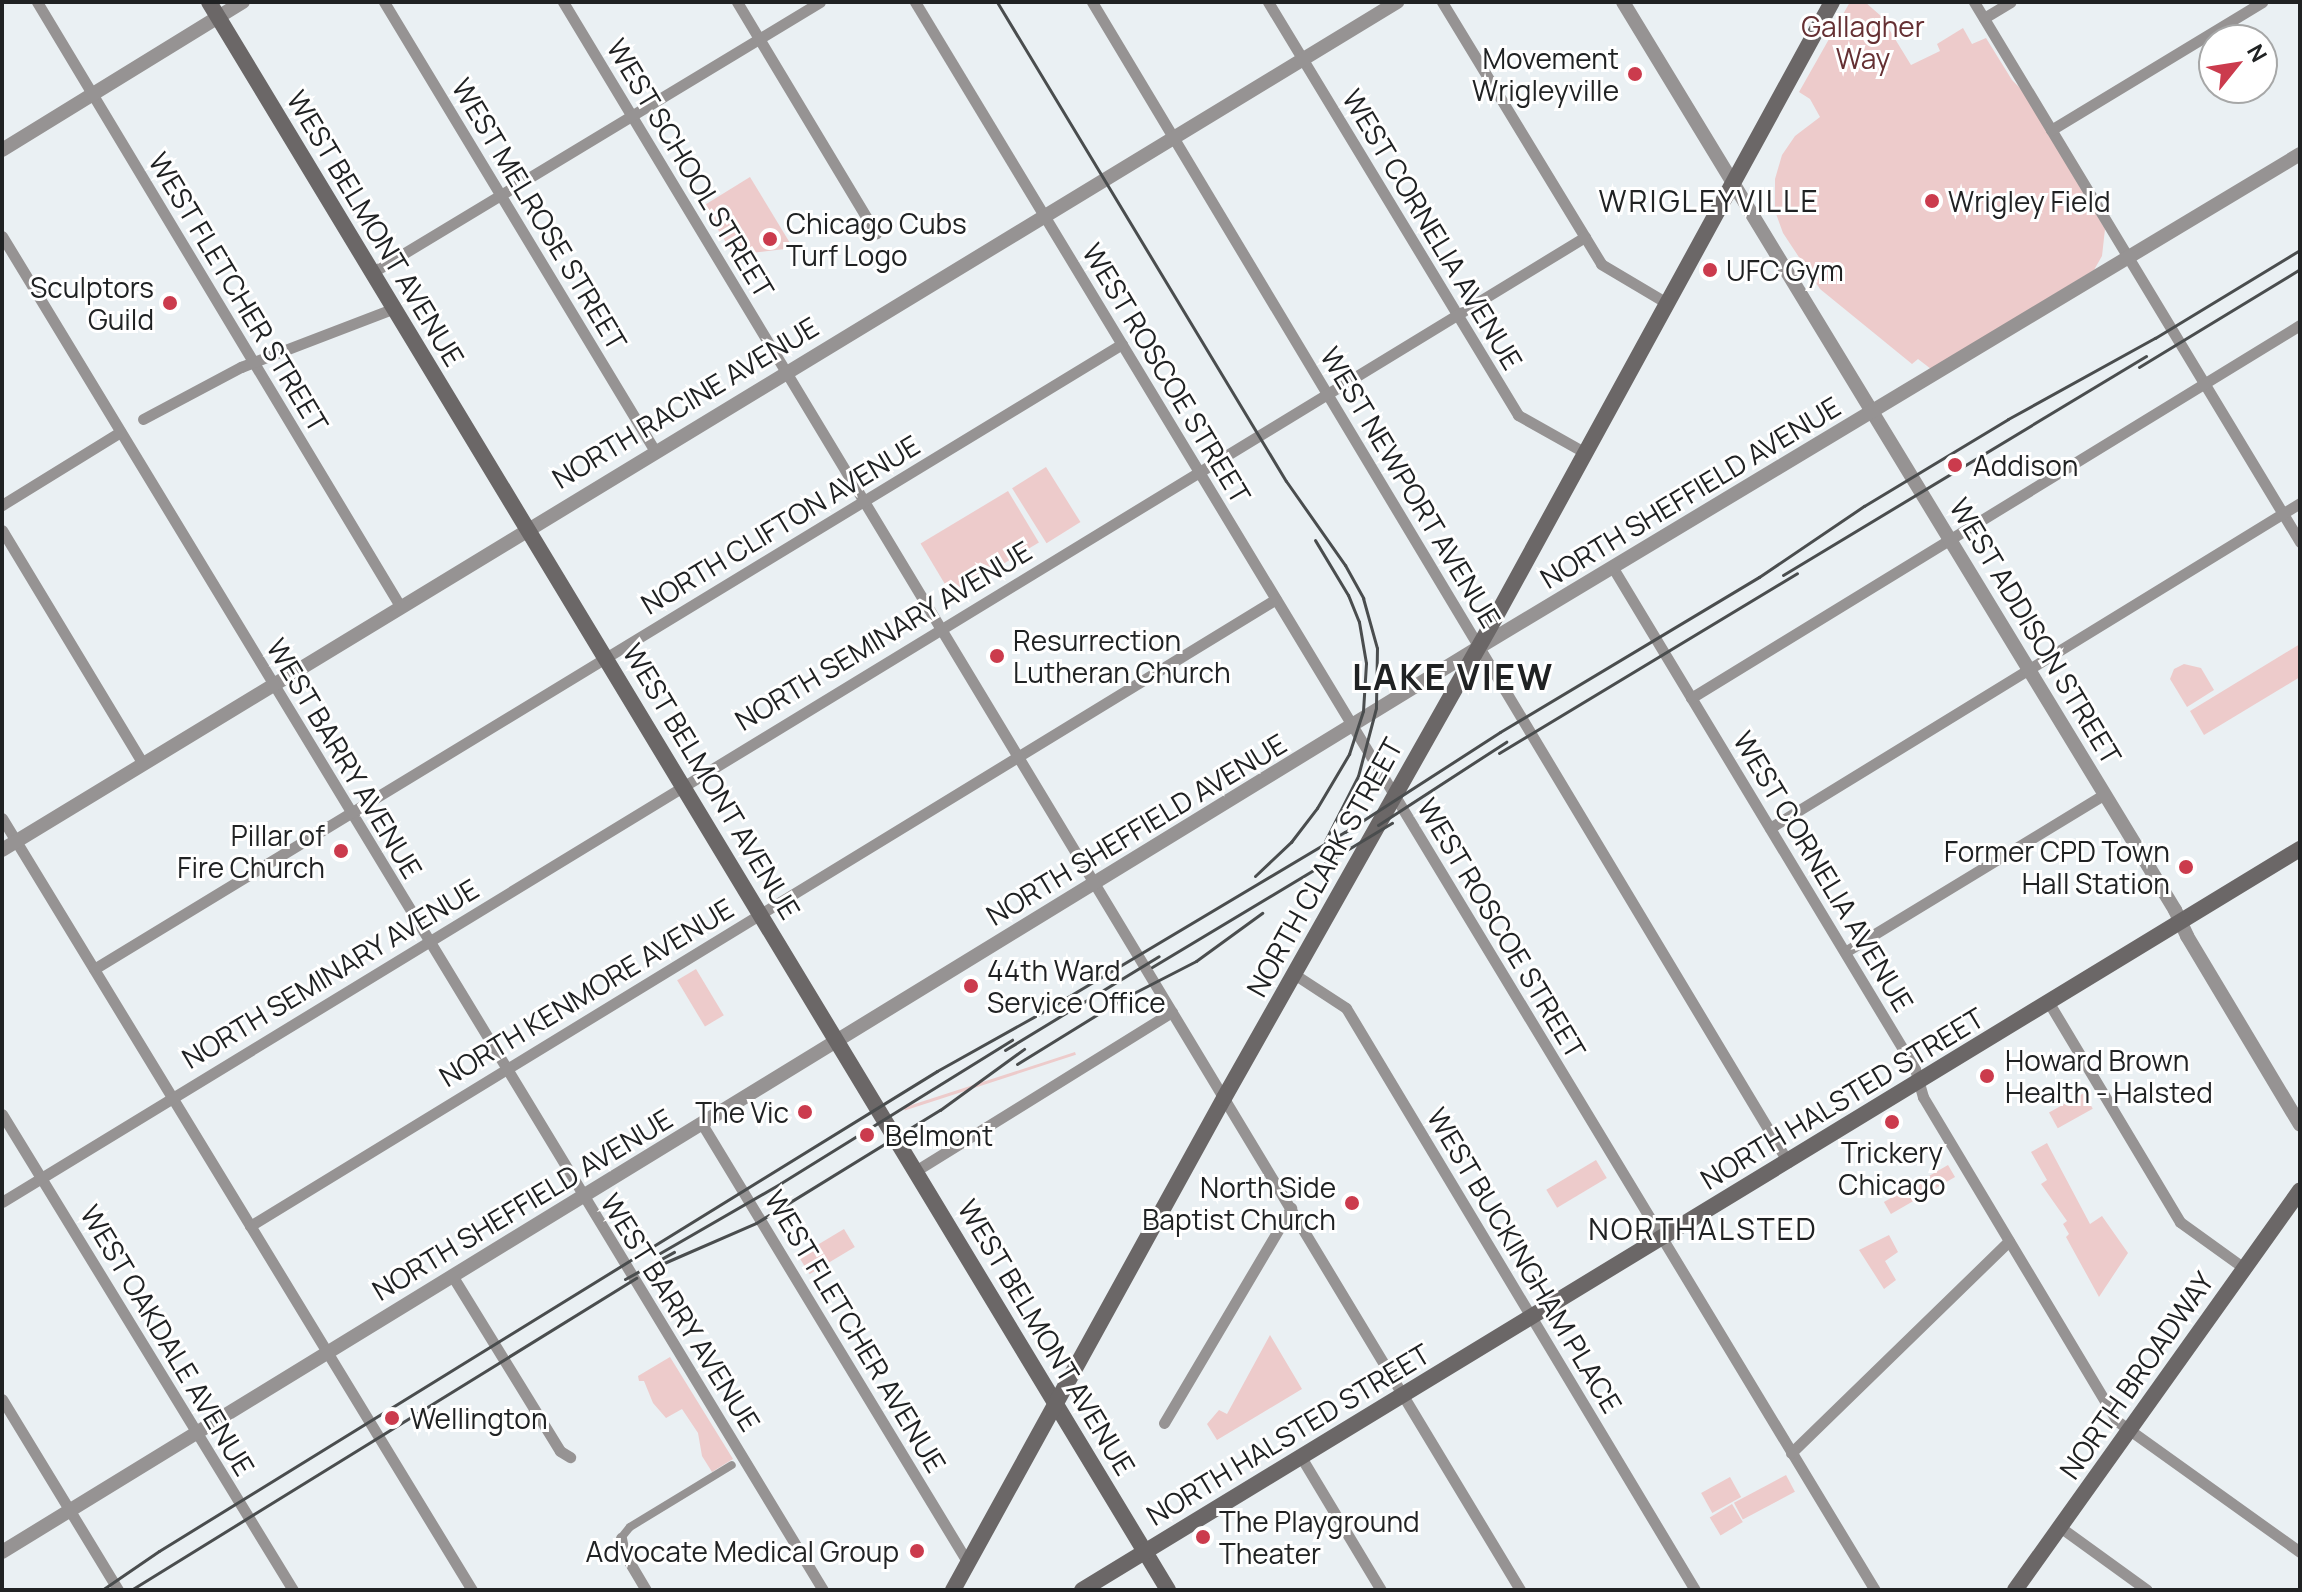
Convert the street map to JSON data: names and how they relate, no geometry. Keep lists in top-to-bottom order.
{
  "streets": {
    "main road": [
      "WEST BELMONT AVENUE",
      "NORTH CLARK STREET",
      "NORTH HALSTED STREET",
      "NORTH BROADWAY"
    ],
    "street": [
      "WEST SCHOOL STREET",
      "WEST MELROSE STREET",
      "WEST CORNELIA AVENUE",
      "WEST FLETCHER STREET",
      "WEST ROSCOE STREET",
      "NORTH RACINE AVENUE",
      "WEST NEWPORT AVENUE",
      "NORTH SHEFFIELD AVENUE",
      "NORTH CLIFTON AVENUE",
      "WEST ADDISON STREET",
      "NORTH SEMINARY AVENUE",
      "WEST BARRY AVENUE",
      "NORTH KENMORE AVENUE",
      "WEST BUCKINGHAM PLACE",
      "WEST FLETCHER AVENUE",
      "WEST OAKDALE AVENUE"
    ]
  },
  "crossings": [
    ["WEST SCHOOL STREET", "NORTH RACINE AVENUE"],
    ["WEST SCHOOL STREET", "NORTH SHEFFIELD AVENUE"],
    ["WEST SCHOOL STREET", "NORTH CLIFTON AVENUE"],
    ["WEST SCHOOL STREET", "NORTH SEMINARY AVENUE"],
    ["WEST SCHOOL STREET", "NORTH CLARK STREET"],
    ["WEST SCHOOL STREET", "NORTH KENMORE AVENUE"],
    ["WEST SCHOOL STREET", "NORTH HALSTED STREET"],
    ["WEST MELROSE STREET", "NORTH RACINE AVENUE"],
    ["WEST BELMONT AVENUE", "NORTH RACINE AVENUE"],
    ["WEST BELMONT AVENUE", "NORTH SHEFFIELD AVENUE"],
    ["WEST BELMONT AVENUE", "NORTH CLIFTON AVENUE"],
    ["WEST BELMONT AVENUE", "NORTH SEMINARY AVENUE"],
    ["WEST BELMONT AVENUE", "NORTH CLARK STREET"],
    ["WEST BELMONT AVENUE", "NORTH KENMORE AVENUE"],
    ["WEST BELMONT AVENUE", "NORTH HALSTED STREET"],
    ["WEST CORNELIA AVENUE", "NORTH RACINE AVENUE"],
    ["WEST CORNELIA AVENUE", "NORTH SHEFFIELD AVENUE"],
    ["WEST CORNELIA AVENUE", "NORTH SEMINARY AVENUE"],
    ["WEST CORNELIA AVENUE", "NORTH CLARK STREET"],
    ["WEST CORNELIA AVENUE", "NORTH HALSTED STREET"],
    ["WEST CORNELIA AVENUE", "NORTH BROADWAY"],
    ["WEST FLETCHER STREET", "NORTH RACINE AVENUE"],
    ["WEST ROSCOE STREET", "NORTH RACINE AVENUE"],
    ["WEST ROSCOE STREET", "NORTH SHEFFIELD AVENUE"],
    ["WEST ROSCOE STREET", "NORTH CLIFTON AVENUE"],
    ["WEST ROSCOE STREET", "NORTH SEMINARY AVENUE"],
    ["WEST ROSCOE STREET", "NORTH CLARK STREET"],
    ["WEST ROSCOE STREET", "NORTH KENMORE AVENUE"],
    ["WEST ROSCOE STREET", "NORTH HALSTED STREET"],
    ["NORTH RACINE AVENUE", "WEST NEWPORT AVENUE"],
    ["NORTH RACINE AVENUE", "WEST BARRY AVENUE"],
    ["WEST NEWPORT AVENUE", "NORTH SHEFFIELD AVENUE"],
    ["WEST NEWPORT AVENUE", "NORTH SEMINARY AVENUE"],
    ["WEST NEWPORT AVENUE", "NORTH CLARK STREET"],
    ["WEST NEWPORT AVENUE", "NORTH HALSTED STREET"],
    ["NORTH SHEFFIELD AVENUE", "WEST ADDISON STREET"],
    ["NORTH SHEFFIELD AVENUE", "WEST BARRY AVENUE"],
    ["NORTH SHEFFIELD AVENUE", "NORTH CLARK STREET"],
    ["NORTH SHEFFIELD AVENUE", "WEST FLETCHER AVENUE"],
    ["NORTH SHEFFIELD AVENUE", "WEST OAKDALE AVENUE"],
    ["NORTH CLIFTON AVENUE", "WEST BARRY AVENUE"],
    ["WEST ADDISON STREET", "NORTH CLARK STREET"],
    ["WEST ADDISON STREET", "NORTH HALSTED STREET"],
    ["NORTH SEMINARY AVENUE", "WEST BARRY AVENUE"],
    ["NORTH SEMINARY AVENUE", "WEST OAKDALE AVENUE"],
    ["WEST BARRY AVENUE", "NORTH KENMORE AVENUE"],
    ["NORTH CLARK STREET", "WEST BUCKINGHAM PLACE"],
    ["NORTH CLARK STREET", "WEST FLETCHER AVENUE"],
    ["NORTH HALSTED STREET", "WEST BUCKINGHAM PLACE"]
  ],
  "districts": ["WRIGLEYVILLE", "LAKE VIEW", "NORTHALSTED"],
  "parks": ["Gallagher Way"],
  "places": [
    "Movement Wrigleyville",
    "Wrigley Field",
    "Chicago Cubs Turf Logo",
    "UFC Gym",
    "Sculptors Guild",
    "Addison",
    "Resurrection Lutheran Church",
    "Pillar of Fire Church",
    "Former CPD Town Hall Station",
    "44th Ward Service Office",
    "Howard Brown Health - Halsted",
    "The Vic",
    "Trickery Chicago",
    "Belmont",
    "North Side Baptist Church",
    "Wellington",
    "The Playground Theater",
    "Advocate Medical Group"
  ],
  "north": "top right"
}
